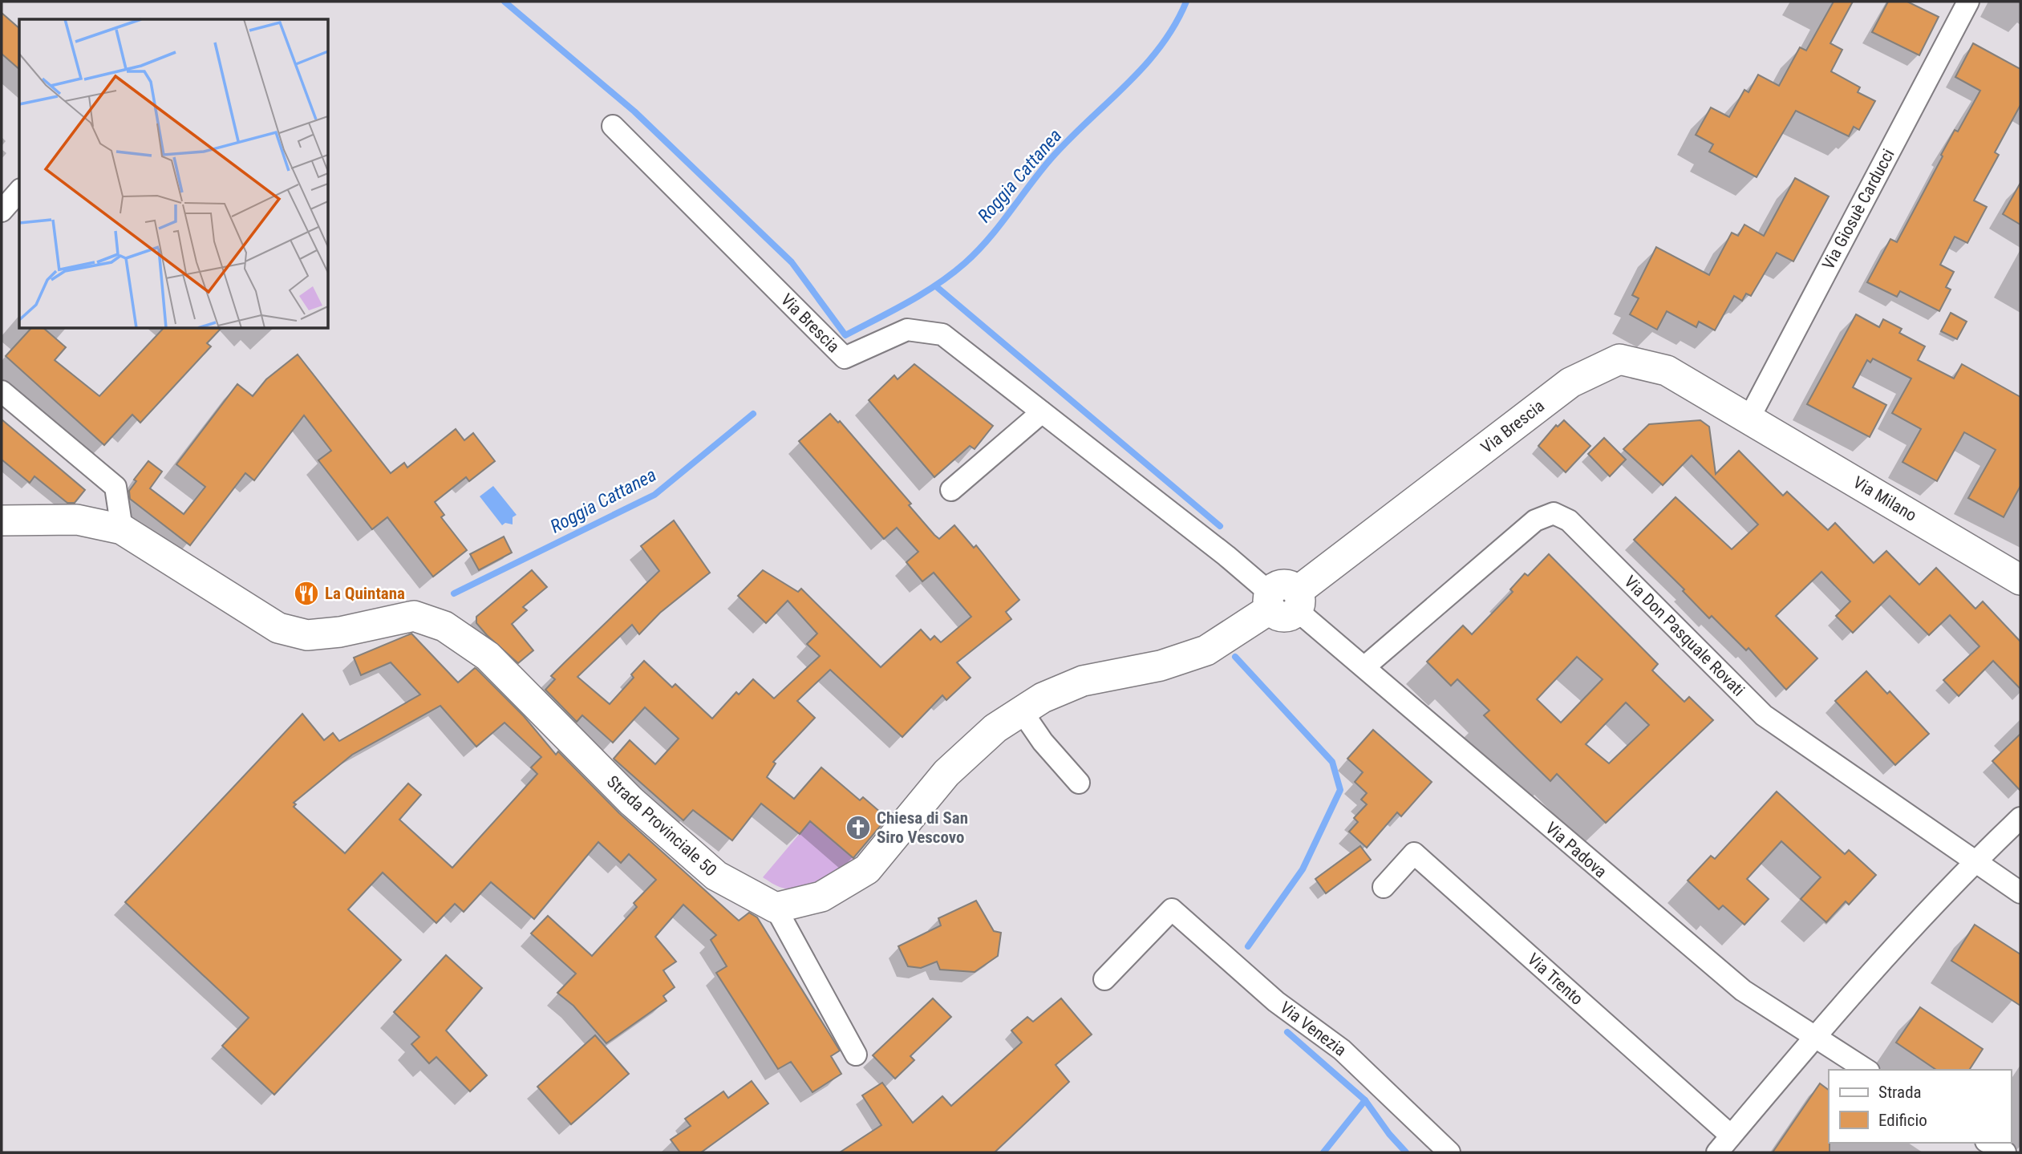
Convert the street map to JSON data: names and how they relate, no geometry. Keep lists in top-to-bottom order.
{
  "streets": {
    "street": [
      "Via Giosuè Carducci",
      "Via Brescia",
      "Via Milano",
      "Via Don Pasquale Rovati",
      "Strada Provinciale 50",
      "Via Padova",
      "Via Trento",
      "Via Venezia"
    ]
  },
  "crossings": [
    ["Via Giosuè Carducci", "Via Brescia"],
    ["Via Giosuè Carducci", "Via Milano"],
    ["Via Brescia", "Via Milano"],
    ["Via Brescia", "Via Padova"],
    ["Via Don Pasquale Rovati", "Via Padova"]
  ],
  "water": ["Roggia Cattanea"],
  "places": {
    "restaurant": ["La Quintana"],
    "church": ["Chiesa di San Siro Vescovo"]
  },
  "legend": ["Strada", "Edificio"]
}
